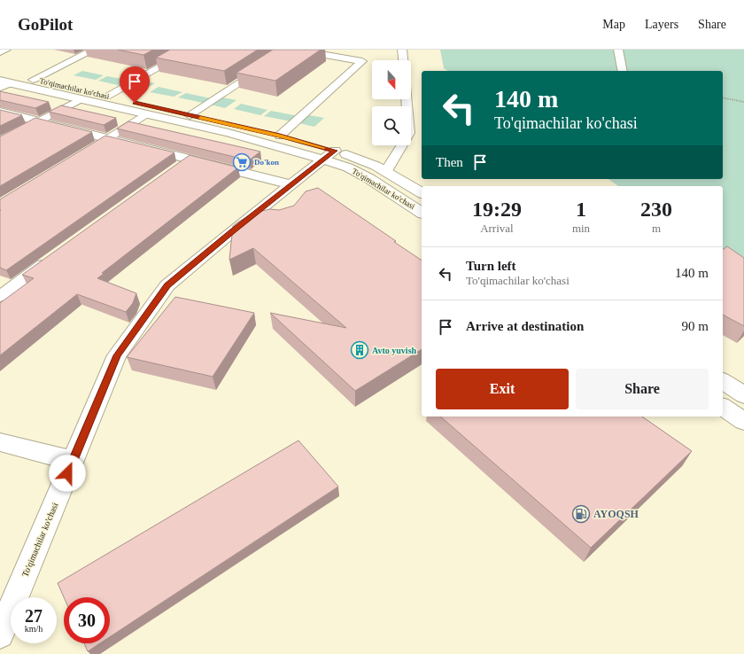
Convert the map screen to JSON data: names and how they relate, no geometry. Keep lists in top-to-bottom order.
{
  "streets": {
    "main road": ["To'qimachilar ko'chasi"]
  },
  "places": {
    "supermarket": ["Do'kon"],
    "building": ["Avto yuvish"],
    "fuel station": ["AYOQSH"]
  },
  "north": "bottom",
  "page": {
    "header": "GoPilot",
    "nav": ["Map", "Layers", "Share"],
    "turn": ["140 m", "To'qimachilar ko'chasi"],
    "then": "Then",
    "eta": [
      "19:29",
      "Arrival",
      "1",
      "min",
      "230",
      "m"
    ],
    "list": [
      {
        "name": "Turn left",
        "note": "To'qimachilar ko'chasi",
        "value": "140 m"
      },
      {
        "name": "Arrive at destination",
        "value": "90 m"
      }
    ],
    "buttons": ["Exit", "Share"],
    "speed": "27 km/h",
    "limit": "30"
  }
}
